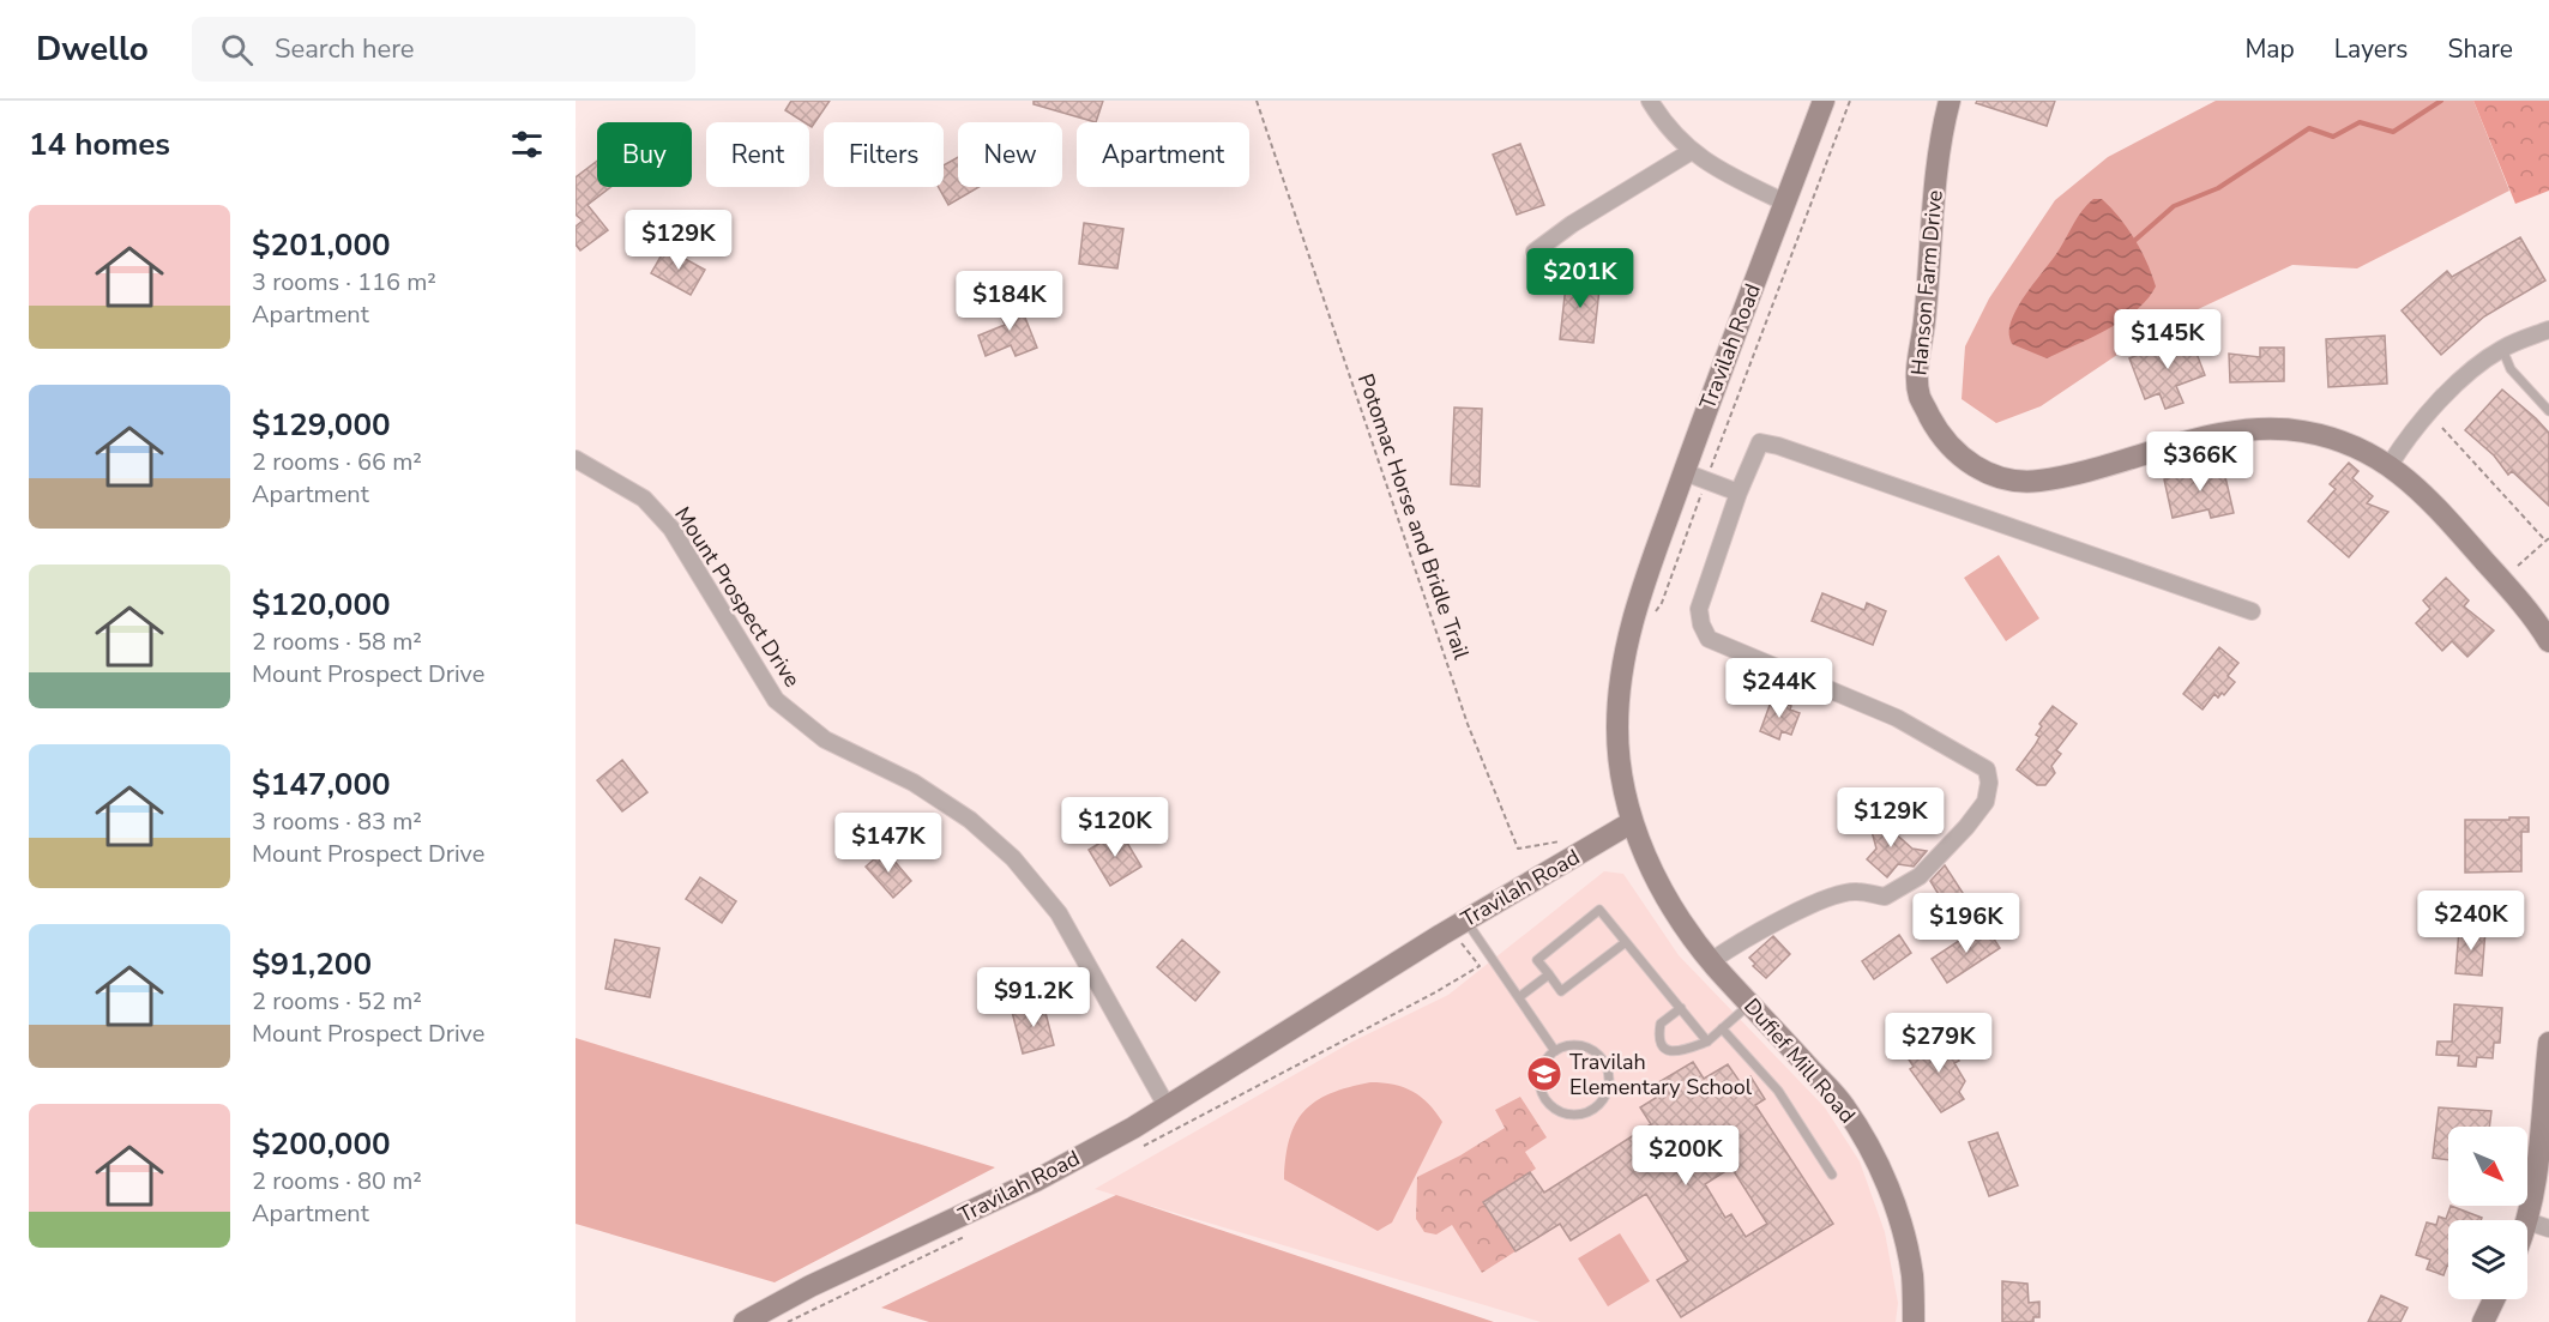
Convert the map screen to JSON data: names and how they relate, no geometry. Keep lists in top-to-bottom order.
{
  "streets": {
    "main road": ["Hanson Farm Drive", "Travilah Road", "Dufief Mill Road"],
    "street": ["Mount Prospect Drive"],
    "path": ["Potomac Horse and Bridle Trail"]
  },
  "crossings": [
    ["Travilah Road", "Mount Prospect Drive"],
    ["Travilah Road", "Dufief Mill Road"]
  ],
  "places": {
    "school or university": ["Travilah Elementary School"]
  },
  "north": "bottom right",
  "page": {
    "header": "Dwello",
    "search": "Search here",
    "nav": ["Map", "Layers", "Share"],
    "heading": "14 homes",
    "chip": [
      "Buy",
      "Rent",
      "Filters",
      "New",
      "Apartment"
    ],
    "list": [
      {
        "name": "$201,000",
        "note": "3 rooms · 116 m² · Apartment"
      },
      {
        "name": "$129,000",
        "note": "2 rooms · 66 m² · Apartment"
      },
      {
        "name": "$120,000",
        "note": "2 rooms · 58 m² · Mount Prospect Drive"
      },
      {
        "name": "$147,000",
        "note": "3 rooms · 83 m² · Mount Prospect Drive"
      },
      {
        "name": "$91,200",
        "note": "2 rooms · 52 m² · Mount Prospect Drive"
      },
      {
        "name": "$200,000",
        "note": "2 rooms · 80 m² · Apartment"
      }
    ],
    "price": [
      "$129K",
      "$201K",
      "$184K",
      "$145K",
      "$366K",
      "$244K",
      "$129K",
      "$120K",
      "$147K",
      "$240K",
      "$196K",
      "$91.2K",
      "$279K",
      "$200K"
    ]
  }
}
